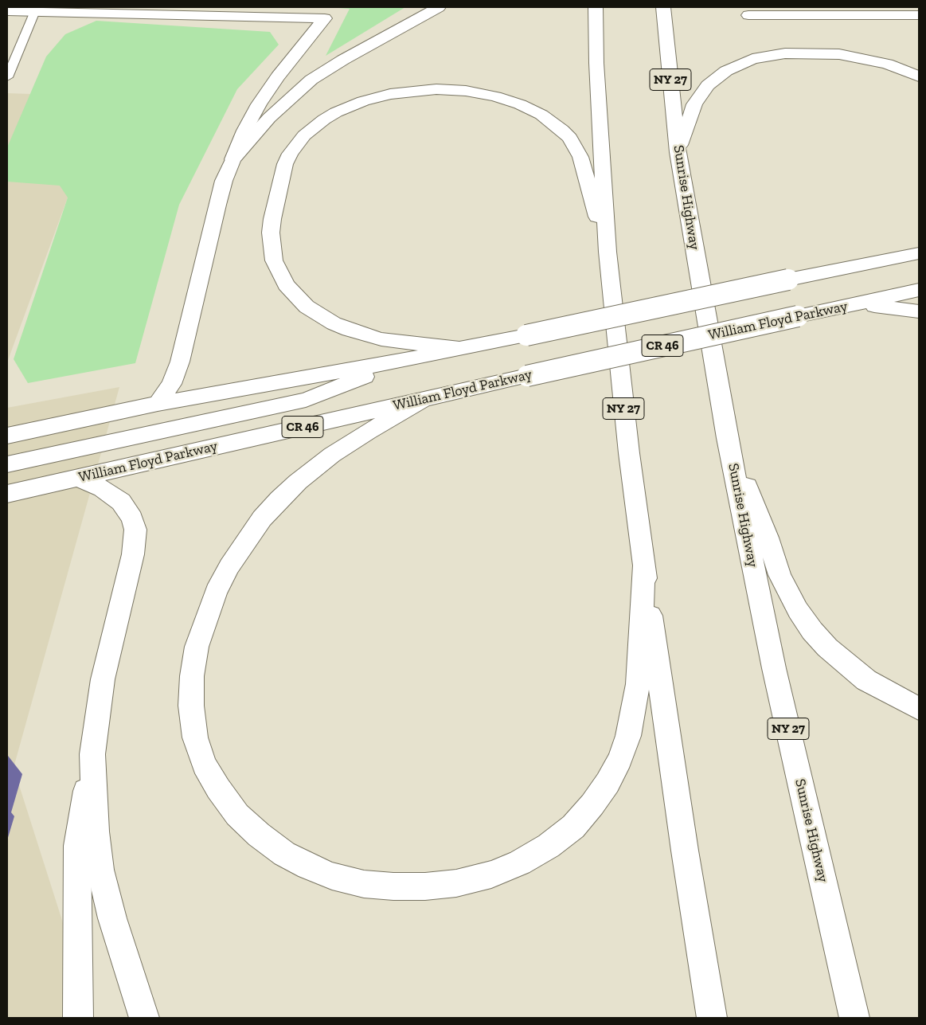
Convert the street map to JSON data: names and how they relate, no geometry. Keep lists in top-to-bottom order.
{
  "streets": {
    "main road": [
      "NY 27",
      "Sunrise Highway",
      "William Floyd Parkway",
      "CR 46"
    ]
  }
}
